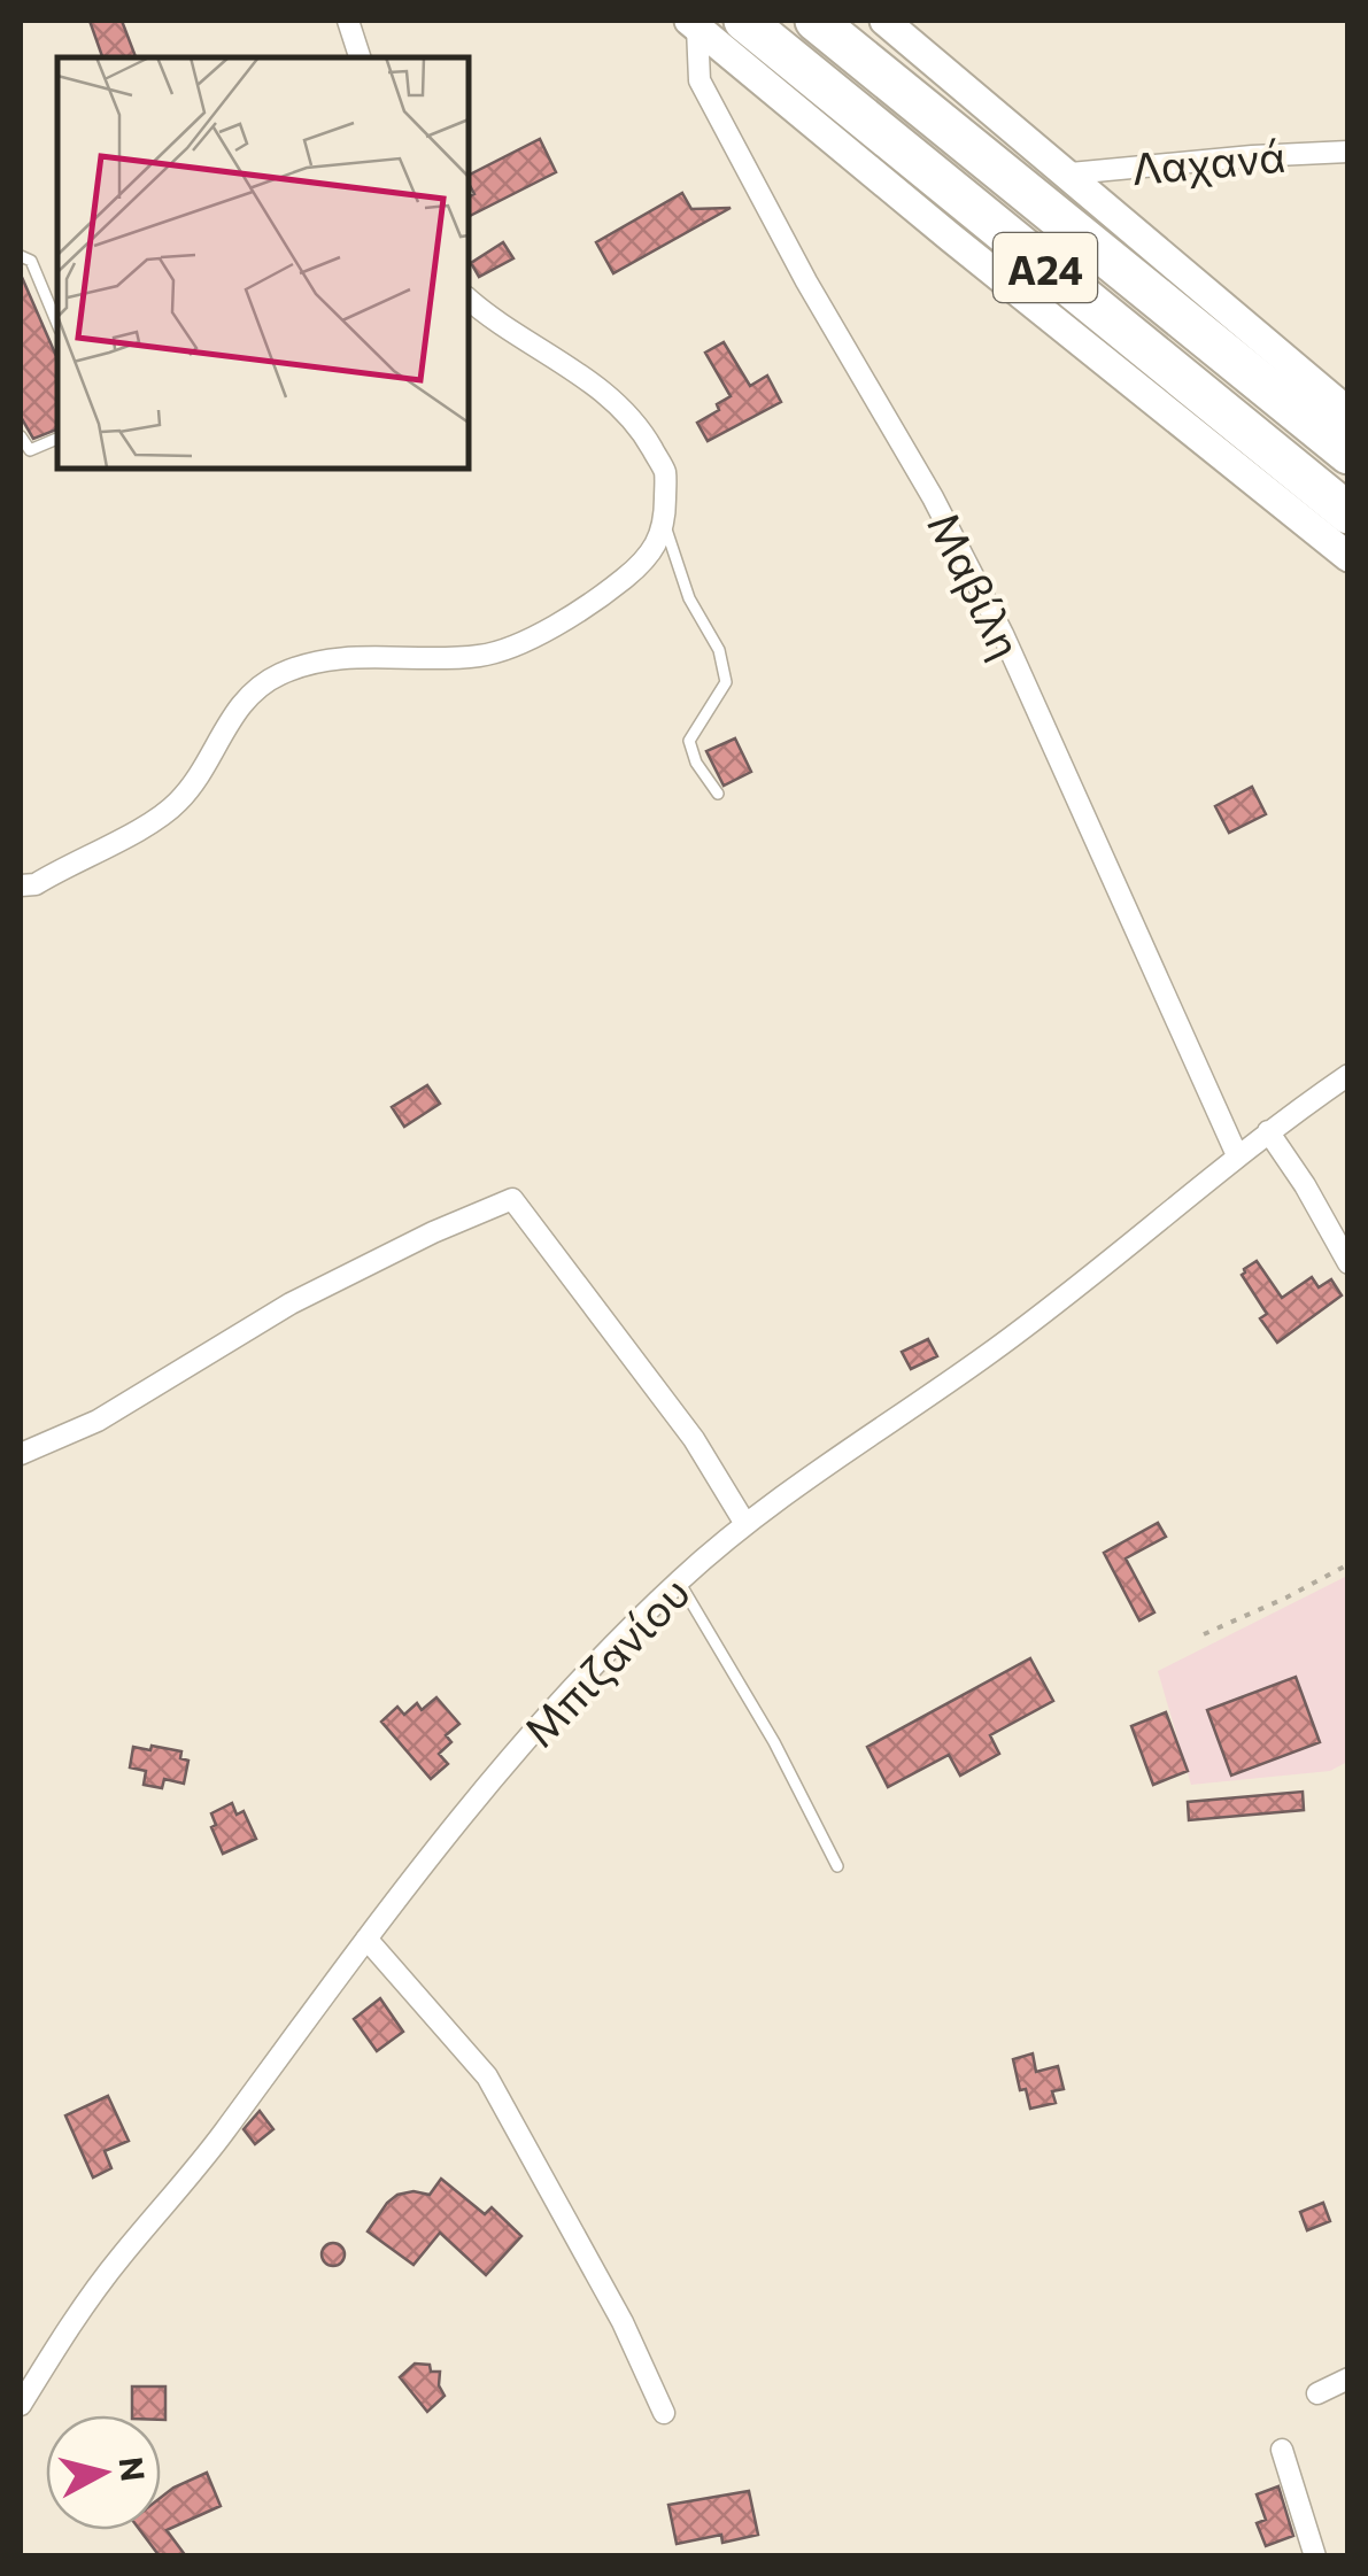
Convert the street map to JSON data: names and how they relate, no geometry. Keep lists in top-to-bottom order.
{
  "streets": {
    "highway": ["Α24"],
    "street": ["Λαχανά", "Μαβίλη", "Μπιζανίου"]
  },
  "crossings": [
    ["Μαβίλη", "Μπιζανίου"]
  ],
  "north": "right"
}
